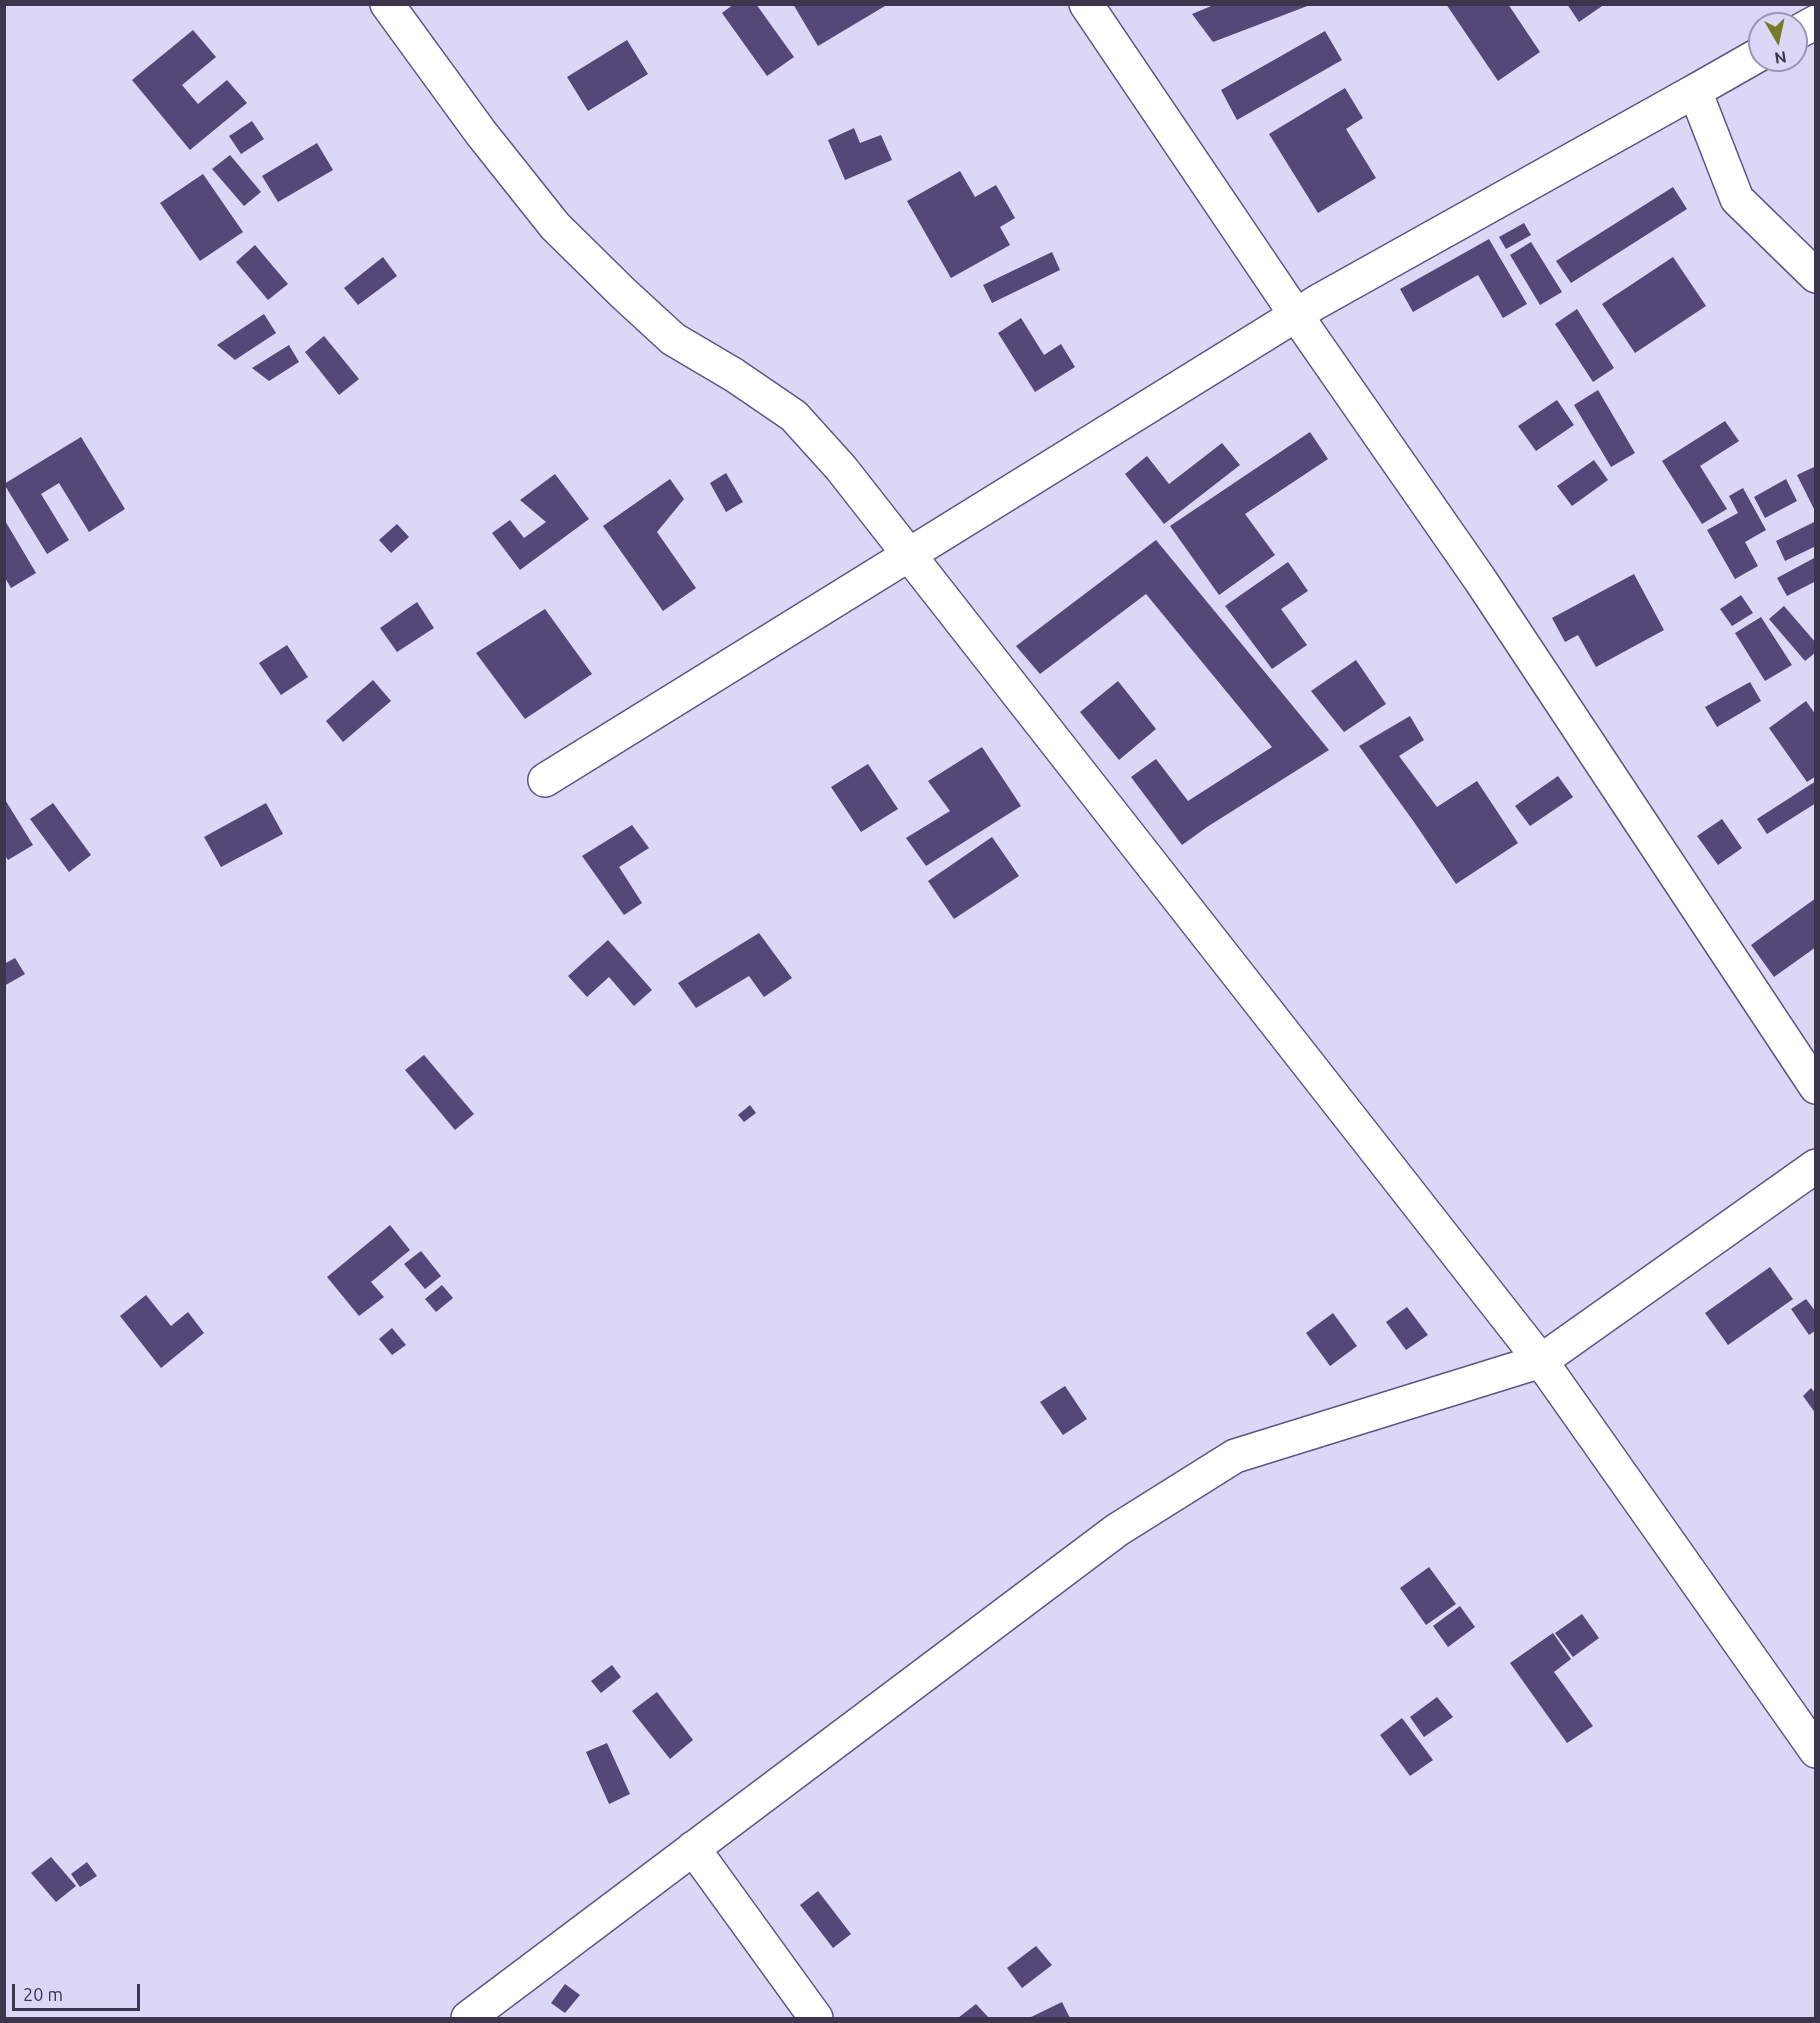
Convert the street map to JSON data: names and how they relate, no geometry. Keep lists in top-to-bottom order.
{
  "scale_bar": "20 m",
  "north": "bottom"
}
